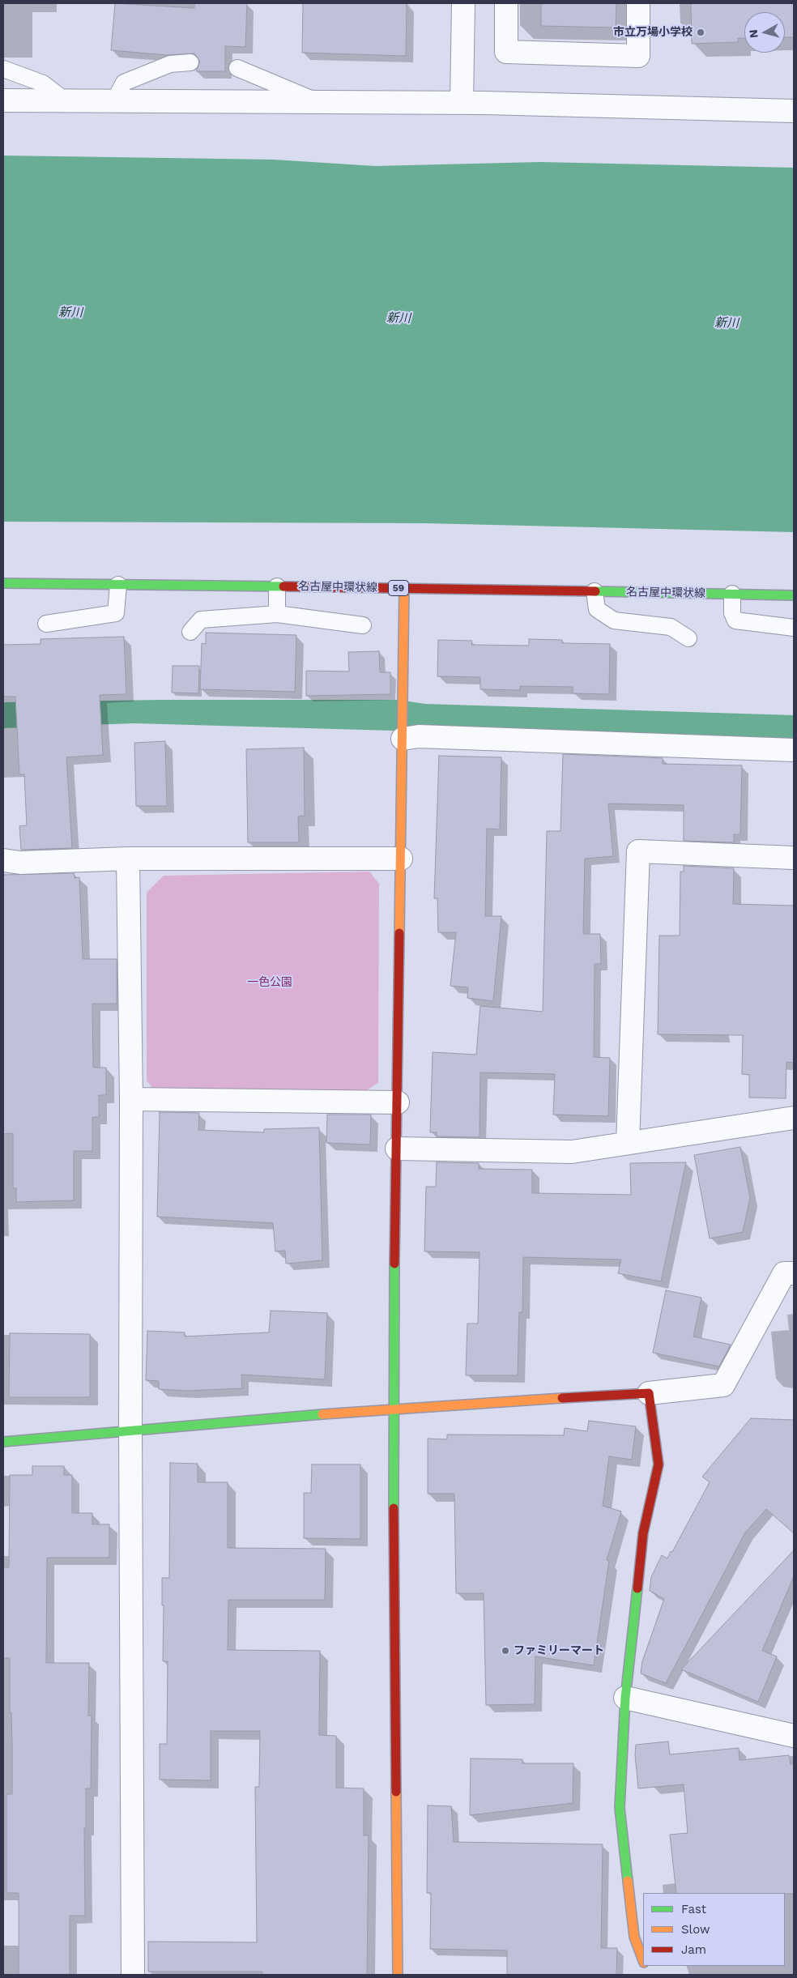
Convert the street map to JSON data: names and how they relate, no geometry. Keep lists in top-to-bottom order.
{
  "streets": {
    "street": ["名古屋中環状線", "59"]
  },
  "water": ["新川"],
  "parks": ["一色公園"],
  "places": ["市立万場小学校", "ファミリーマート"],
  "legend": ["Fast", "Slow", "Jam"],
  "north": "left"
}
